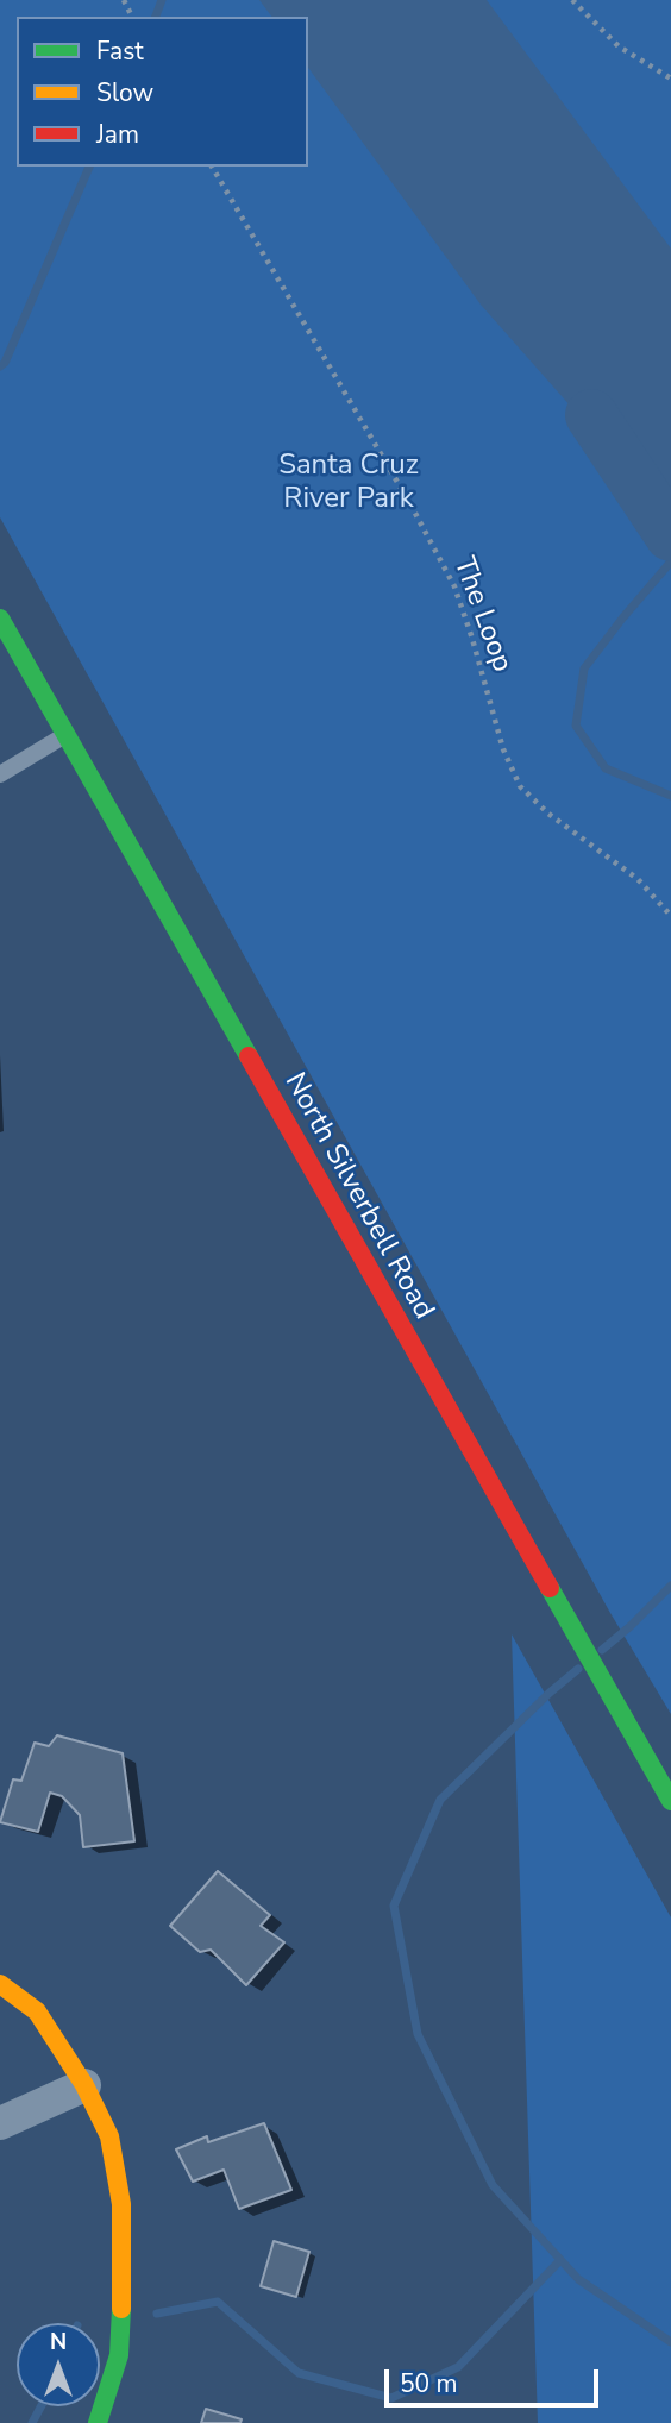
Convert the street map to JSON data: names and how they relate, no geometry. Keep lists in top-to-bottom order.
{
  "streets": {
    "main road": ["North Silverbell Road"],
    "path": ["The Loop"]
  },
  "parks": ["Santa Cruz River Park"],
  "legend": ["Fast", "Slow", "Jam"],
  "scale_bar": "50 m",
  "north": "top"
}
